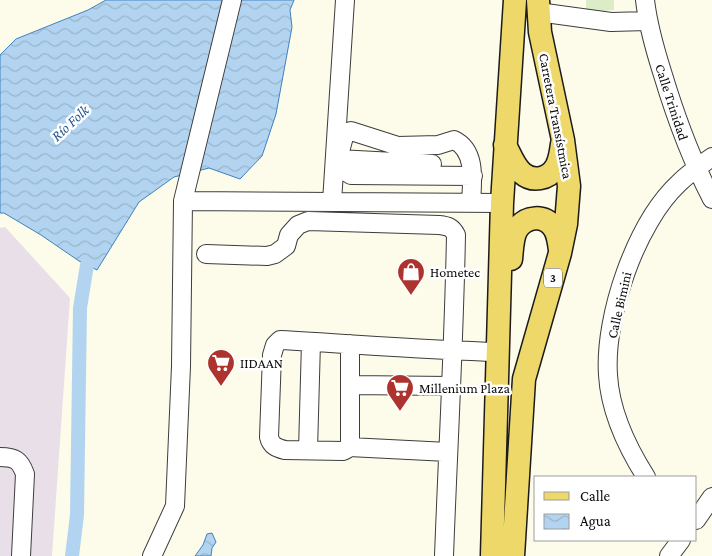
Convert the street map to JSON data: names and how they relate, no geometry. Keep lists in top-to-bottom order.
{
  "streets": {
    "main road": ["Carretera Transístmica", "3"],
    "street": ["Calle Trinidad", "Calle Bimini"]
  },
  "crossings": [
    ["Calle Trinidad", "Calle Bimini"]
  ],
  "water": ["Río Folk"],
  "places": {
    "shop": ["Hometec"],
    "supermarket": ["IIDAAN", "Millenium Plaza"]
  },
  "legend": ["Calle", "Agua"]
}
